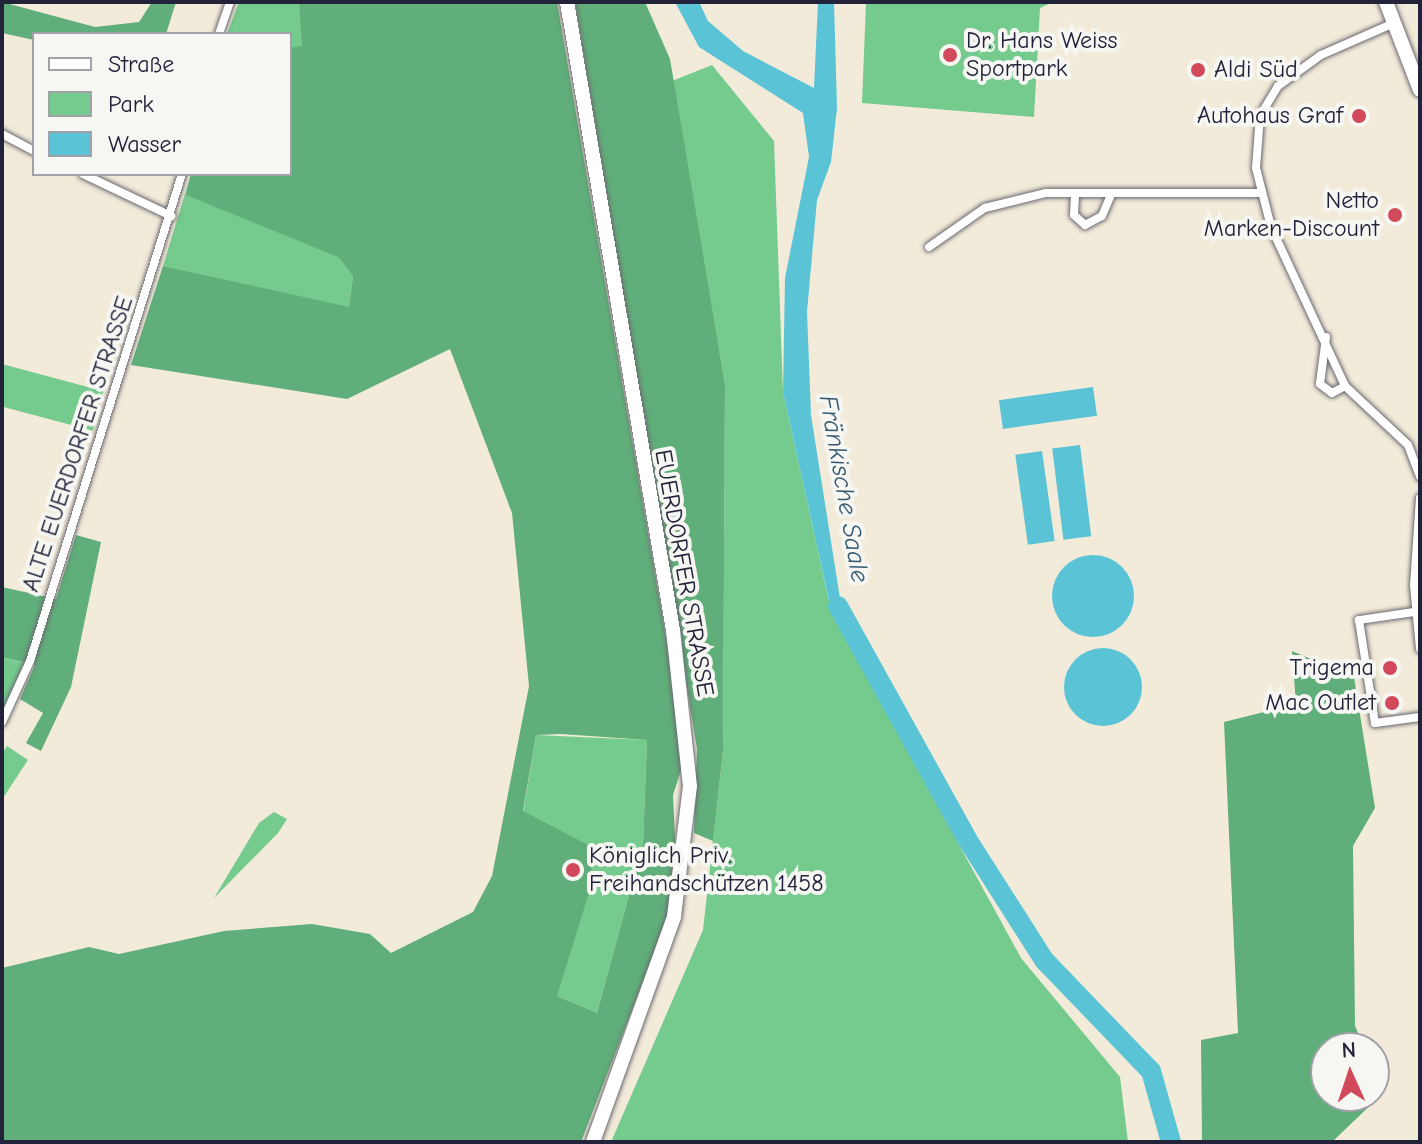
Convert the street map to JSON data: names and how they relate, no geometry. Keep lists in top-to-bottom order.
{
  "streets": {
    "main road": ["EUERDORFER STRASSE"],
    "street": ["ALTE EUERDORFER STRASSE"]
  },
  "water": ["Fränkische Saale"],
  "places": [
    "Dr. Hans Weiss Sportpark",
    "Aldi Süd",
    "Autohaus Graf",
    "Netto Marken-Discount",
    "Trigema",
    "Mac Outlet",
    "Königlich Priv. Freihandschützen 1458"
  ],
  "legend": ["Straße", "Park", "Wasser"],
  "north": "top"
}
